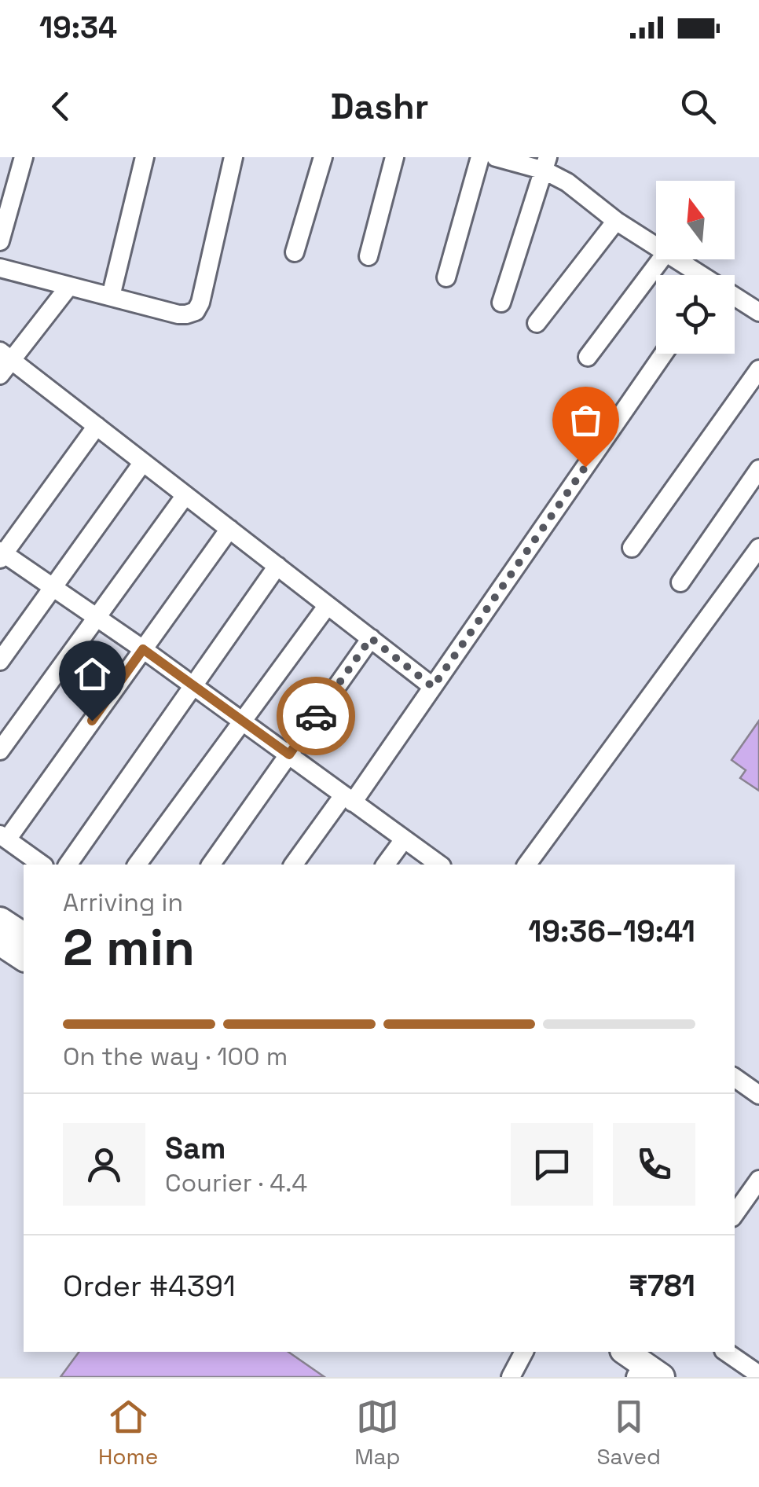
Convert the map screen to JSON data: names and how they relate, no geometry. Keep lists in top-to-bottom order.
{
  "north": "top",
  "page": {
    "status": "19:34",
    "header": "Dashr",
    "heading": ["2 min", "Arriving in", "19:36–19:41"],
    "panel": [
      "Sam",
      "Courier · 4.4",
      "Order #4391",
      "₹781"
    ],
    "bar": "On the way · 100 m",
    "tabs": ["Home", "Map", "Saved"]
  }
}
